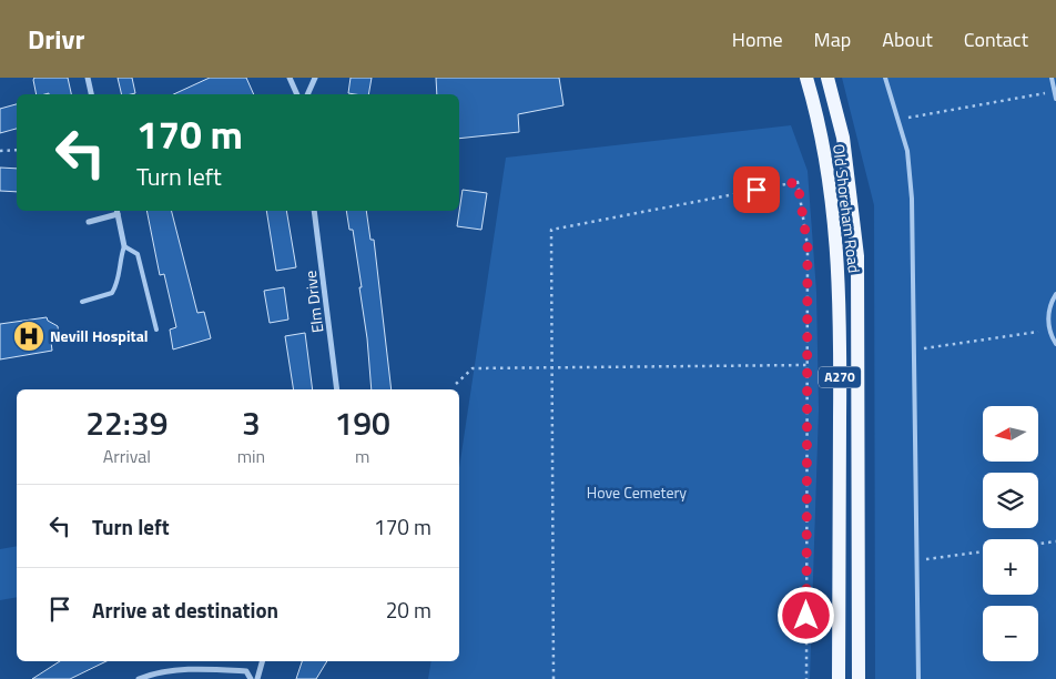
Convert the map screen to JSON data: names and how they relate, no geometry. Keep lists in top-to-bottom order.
{
  "streets": {
    "main road": ["Old Shoreham Road", "A270"],
    "street": ["Elm Drive"]
  },
  "parks": ["Hove Cemetery"],
  "places": {
    "hospital": ["Nevill Hospital"]
  },
  "north": "left",
  "page": {
    "header": "Drivr",
    "nav": [
      "Home",
      "Map",
      "About",
      "Contact"
    ],
    "turn": ["170 m", "Turn left"],
    "eta": [
      "22:39",
      "Arrival",
      "3",
      "min",
      "190",
      "m"
    ],
    "map_buttons": ["+", "−"],
    "list": [
      {
        "name": "Turn left",
        "value": "170 m"
      },
      {
        "name": "Arrive at destination",
        "value": "20 m"
      }
    ]
  }
}
